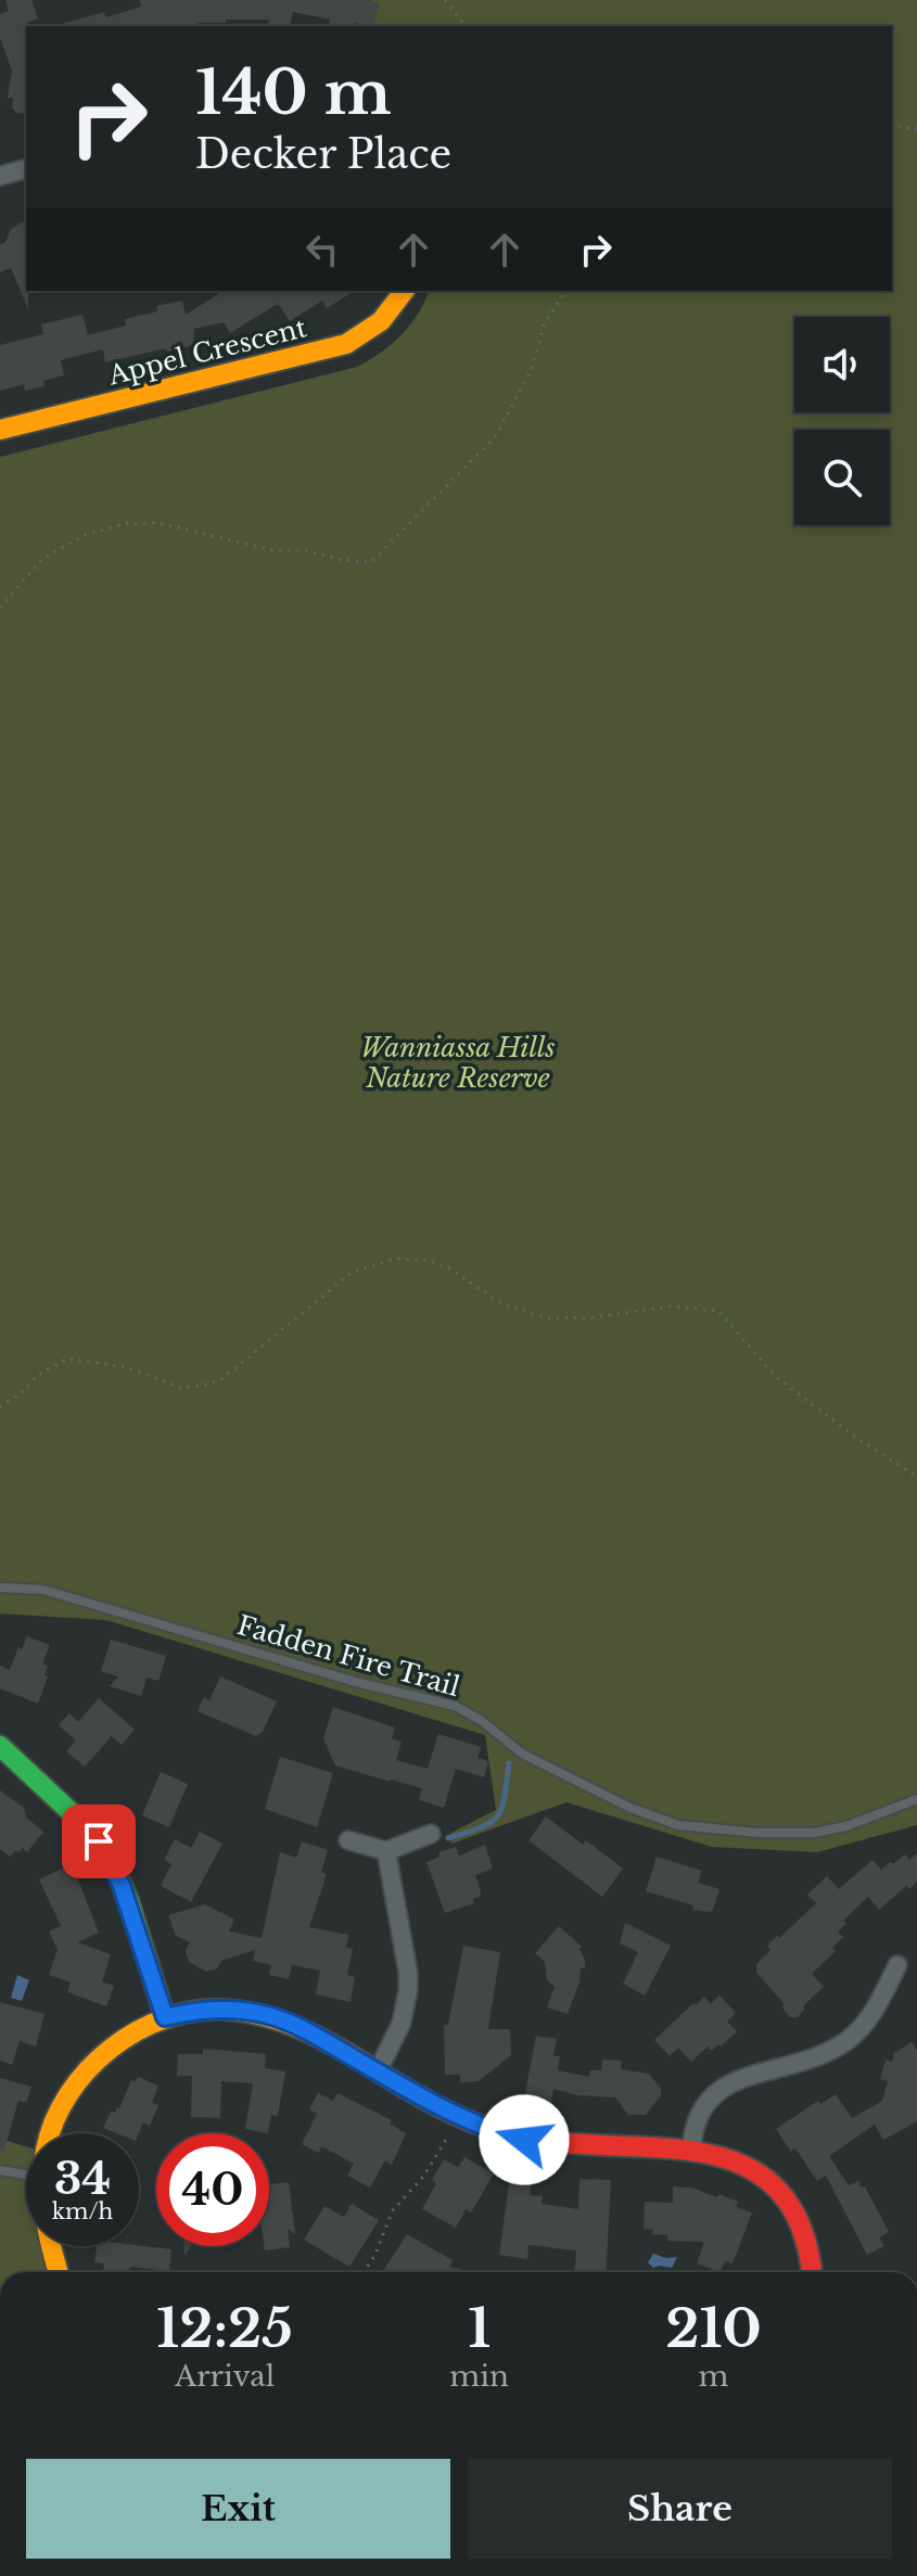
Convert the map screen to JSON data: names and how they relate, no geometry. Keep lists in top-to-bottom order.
{
  "streets": {
    "street": ["Appel Crescent"],
    "lane": ["Fadden Fire Trail"]
  },
  "parks": ["Wanniassa Hills Nature Reserve"],
  "page": {
    "turn": ["140 m", "Decker Place"],
    "speed": "34 km/h",
    "limit": "40",
    "eta": [
      "12:25",
      "Arrival",
      "1",
      "min",
      "210",
      "m"
    ],
    "buttons": ["Exit", "Share"]
  }
}
